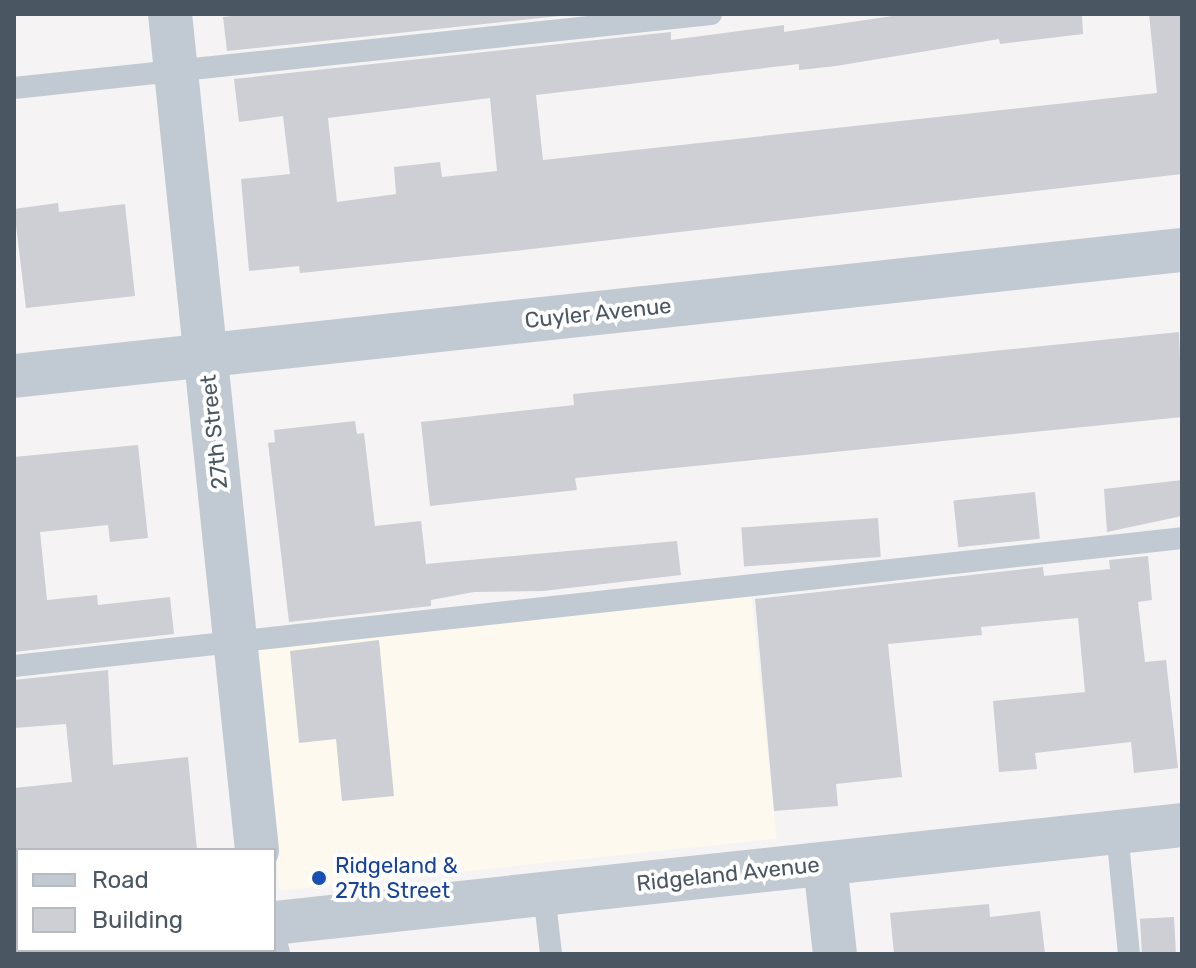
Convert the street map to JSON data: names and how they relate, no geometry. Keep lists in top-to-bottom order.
{
  "streets": {
    "street": ["Cuyler Avenue", "27th Street", "Ridgeland Avenue"]
  },
  "crossings": [
    ["Cuyler Avenue", "27th Street"]
  ],
  "places": ["Ridgeland & 27th Street"],
  "legend": ["Road", "Building"]
}
